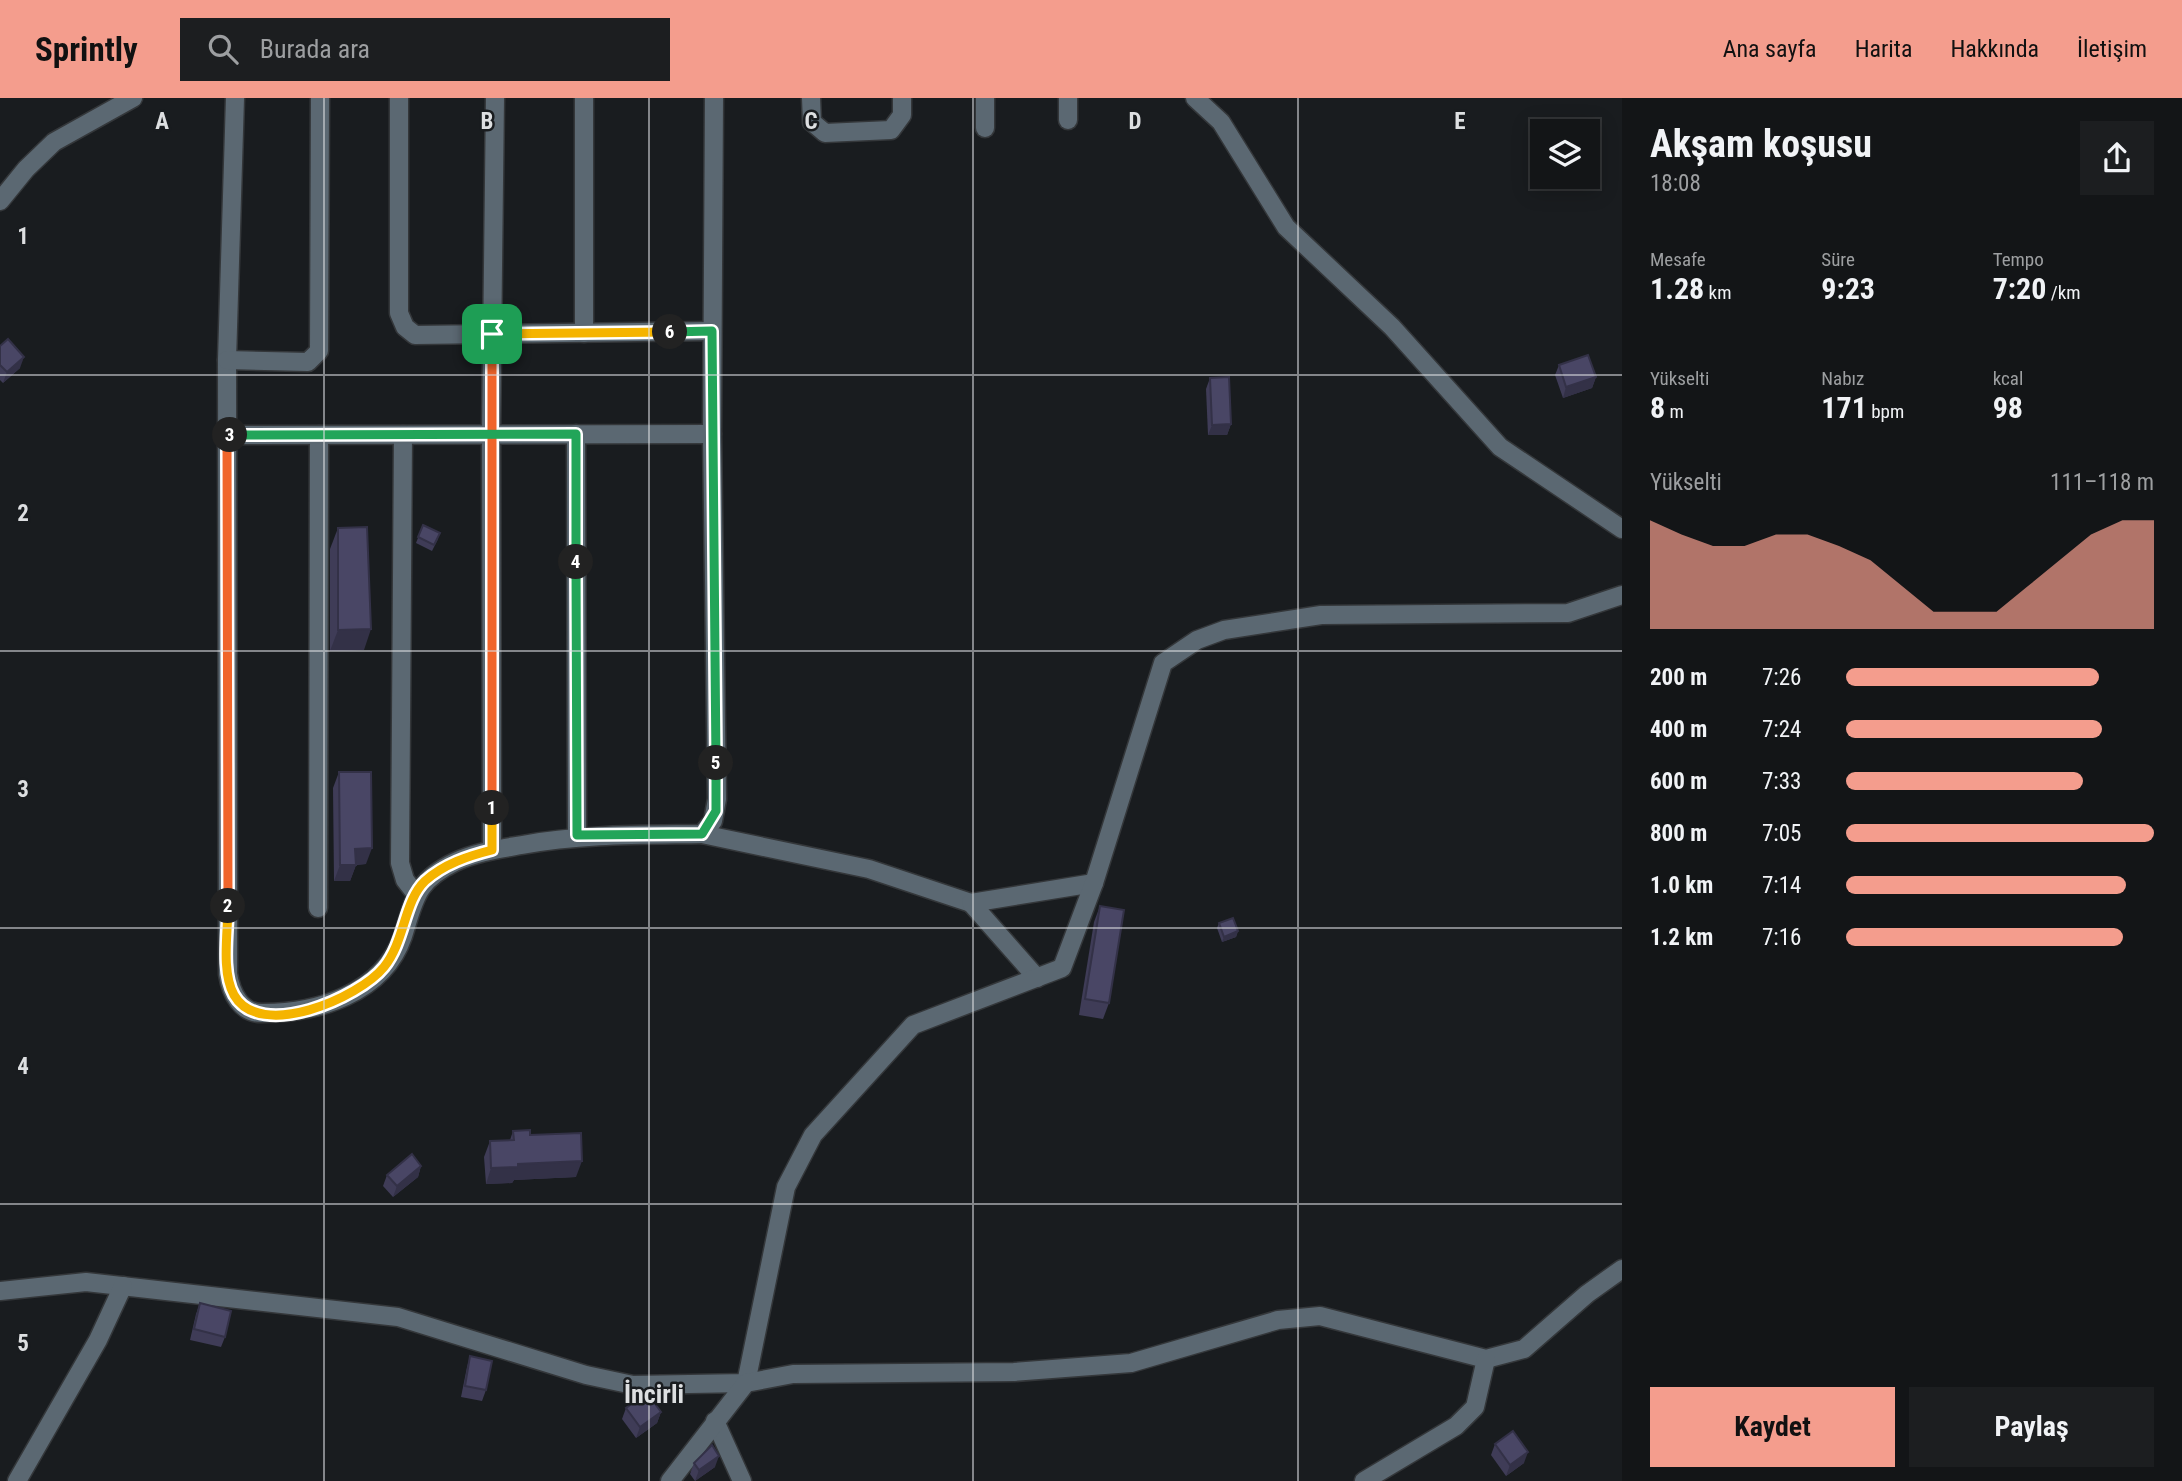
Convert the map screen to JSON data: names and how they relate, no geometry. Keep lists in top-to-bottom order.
{
  "districts": ["İncirli"],
  "page": {
    "header": "Sprintly",
    "search": "Burada ara",
    "nav": [
      "Ana sayfa",
      "Harita",
      "Hakkında",
      "İletişim"
    ],
    "heading": ["Akşam koşusu", "18:08"],
    "stats": [
      ["Mesafe", "1.28 km"],
      ["Süre", "9:23"],
      ["Tempo", "7:20 /km"],
      ["Yükselti", "8 m"],
      ["Nabız", "171 bpm"],
      ["kcal", "98"]
    ],
    "pins": [
      "6",
      "3",
      "4",
      "5",
      "1",
      "2"
    ],
    "chart": ["Yükselti", "111–118 m"],
    "list": [
      {
        "name": "200 m",
        "note": "7:26"
      },
      {
        "name": "400 m",
        "note": "7:24"
      },
      {
        "name": "600 m",
        "note": "7:33"
      },
      {
        "name": "800 m",
        "note": "7:05"
      },
      {
        "name": "1.0 km",
        "note": "7:14"
      },
      {
        "name": "1.2 km",
        "note": "7:16"
      }
    ],
    "buttons": ["Kaydet", "Paylaş"]
  },
  "grid": {
    "columns": [
      "A",
      "B",
      "C",
      "D",
      "E"
    ],
    "rows": [
      "1",
      "2",
      "3",
      "4",
      "5"
    ]
  }
}
